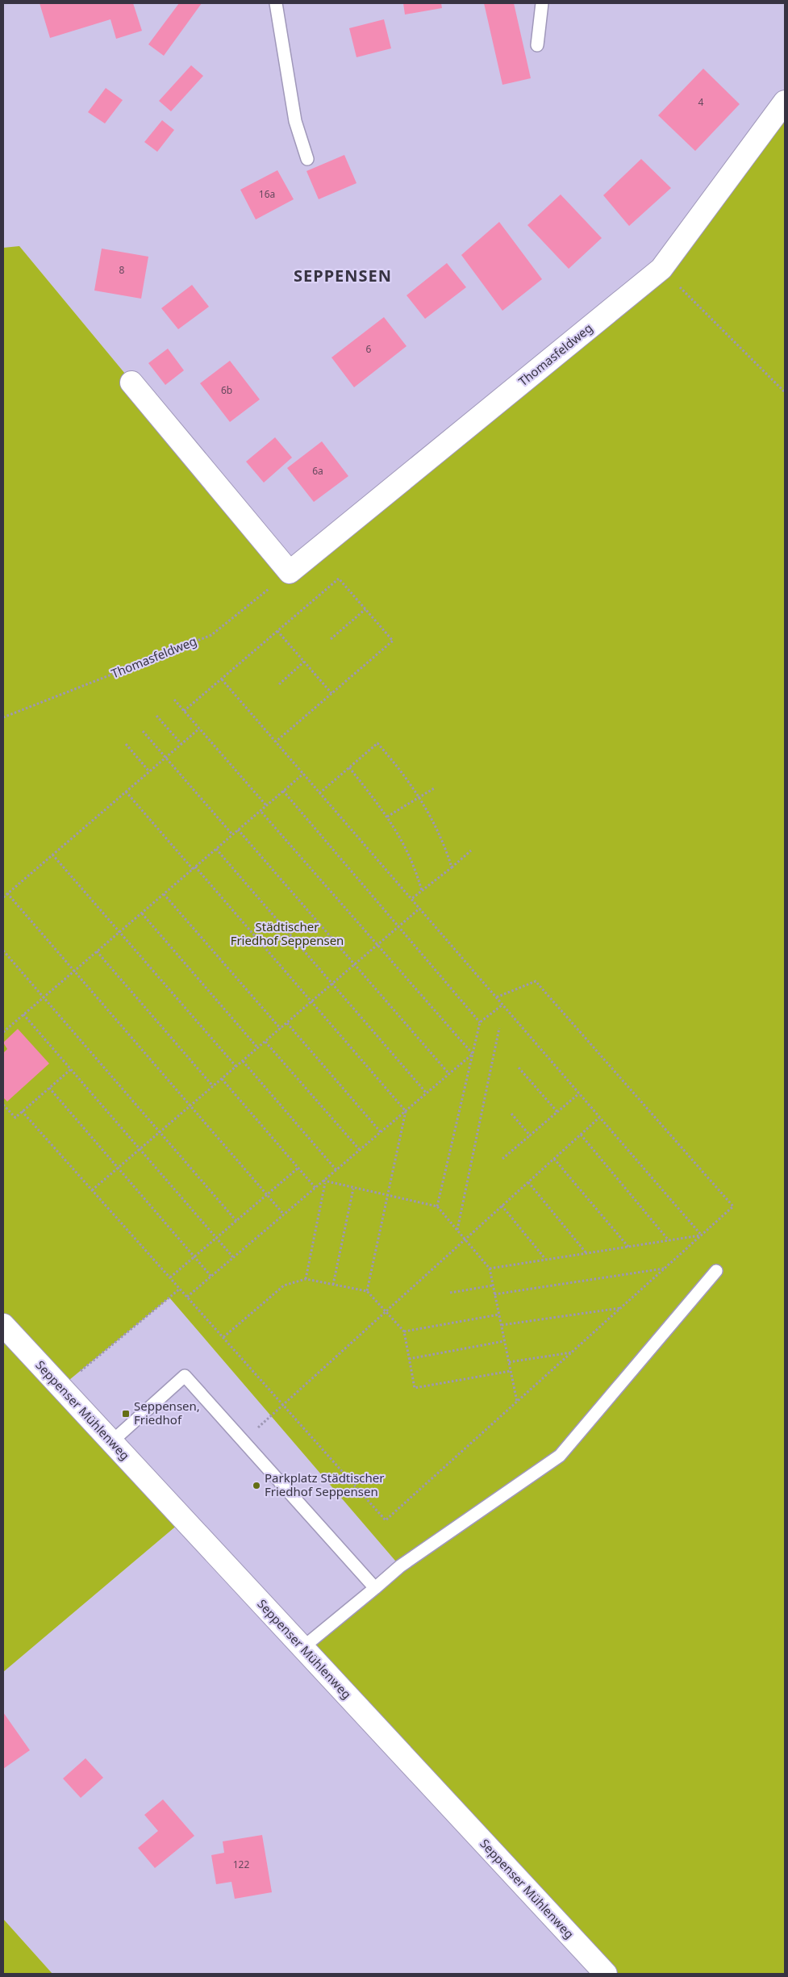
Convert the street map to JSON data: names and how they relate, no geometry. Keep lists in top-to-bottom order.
{
  "streets": {
    "street": ["Thomasfeldweg", "Seppenser Mühlenweg"]
  },
  "districts": ["SEPPENSEN"],
  "parks": ["Städtischer Friedhof Seppensen"],
  "places": {
    "transit": ["Seppensen, Friedhof"],
    "other": ["Parkplatz Städtischer Friedhof Seppensen"]
  },
  "house_numbers": [
    "4",
    "16a",
    "8",
    "6",
    "6b",
    "6a",
    "122"
  ]
}
